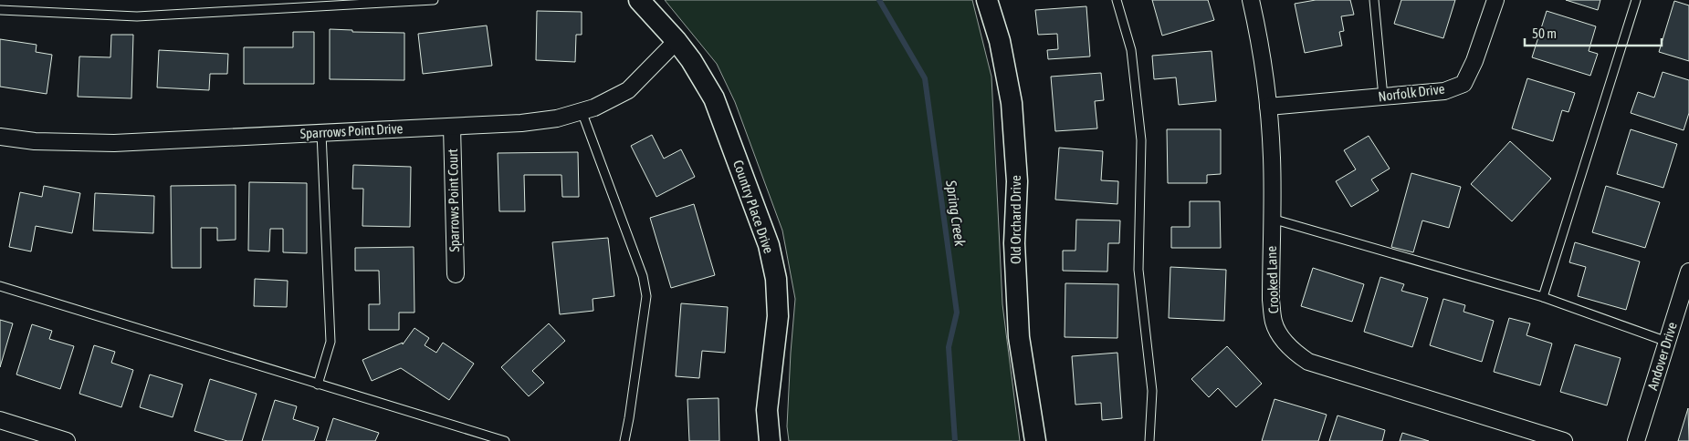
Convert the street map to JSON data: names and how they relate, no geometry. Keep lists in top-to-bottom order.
{
  "streets": {
    "street": [
      "Norfolk Drive",
      "Sparrows Point Drive",
      "Sparrows Point Court",
      "Country Place Drive",
      "Old Orchard Drive",
      "Crooked Lane",
      "Andover Drive"
    ]
  },
  "crossings": [
    ["Norfolk Drive", "Crooked Lane"],
    ["Sparrows Point Drive", "Sparrows Point Court"],
    ["Sparrows Point Drive", "Country Place Drive"]
  ],
  "water": ["Spring Creek"],
  "scale_bar": "50 m"
}
